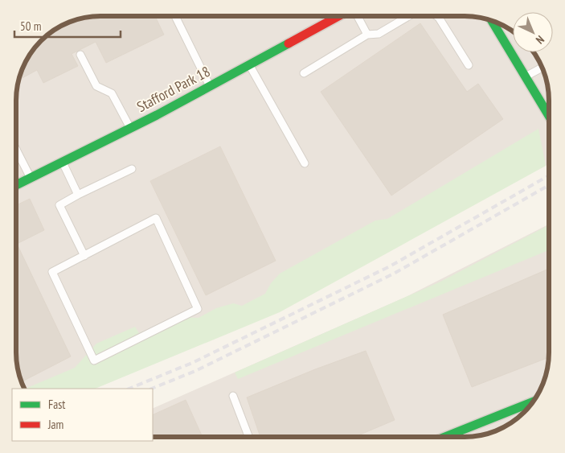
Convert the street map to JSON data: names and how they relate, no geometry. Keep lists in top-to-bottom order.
{
  "streets": {
    "street": ["Stafford Park 18"]
  },
  "legend": ["Fast", "Jam"],
  "scale_bar": "50 m",
  "north": "bottom right"
}
